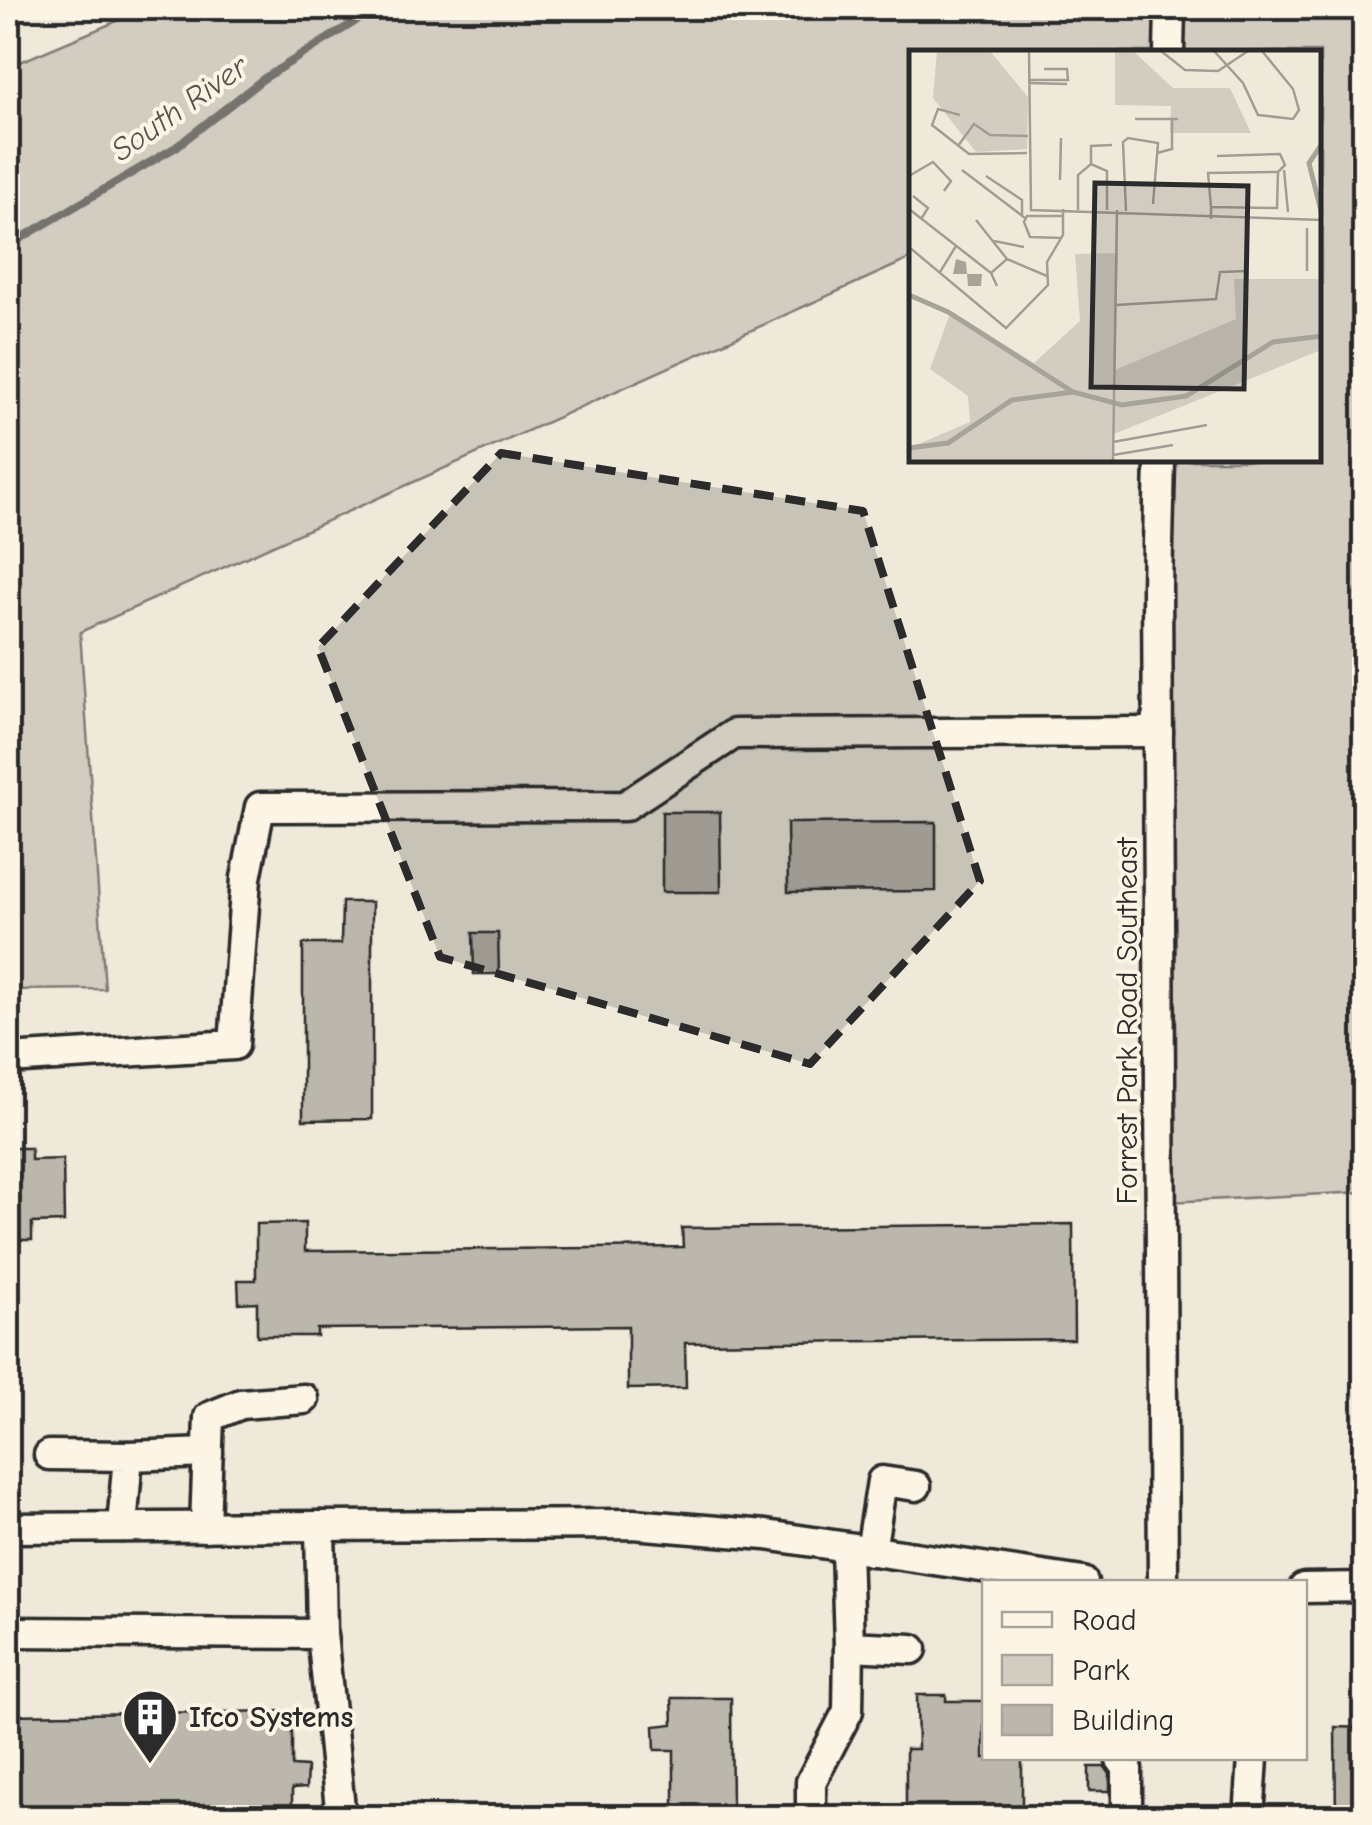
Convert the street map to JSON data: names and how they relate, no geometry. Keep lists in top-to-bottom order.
{
  "streets": {
    "street": ["Forrest Park Road Southeast"]
  },
  "water": ["South River"],
  "places": {
    "building": ["Ifco Systems"]
  },
  "legend": ["Road", "Park", "Building"]
}
